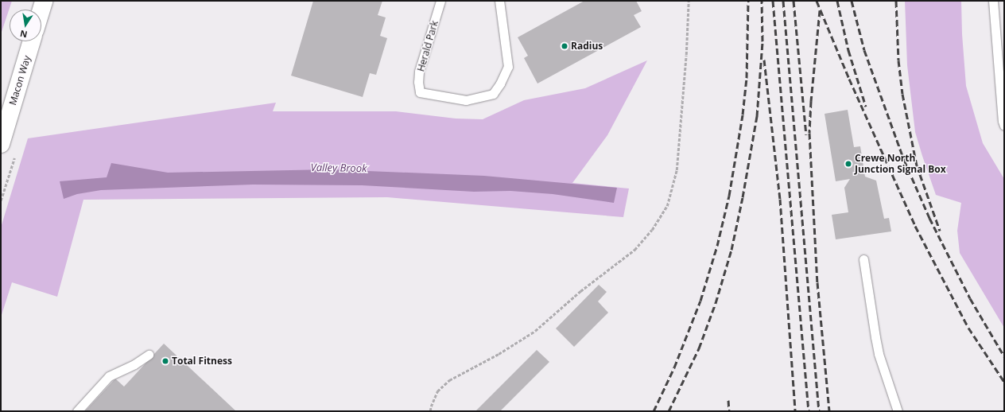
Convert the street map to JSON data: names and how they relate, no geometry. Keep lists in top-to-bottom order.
{
  "streets": {
    "main road": ["Macon Way"],
    "lane": ["Herald Park"]
  },
  "water": ["Valley Brook"],
  "places": ["Radius", "Crewe North Junction Signal Box", "Total Fitness"],
  "north": "bottom"
}
